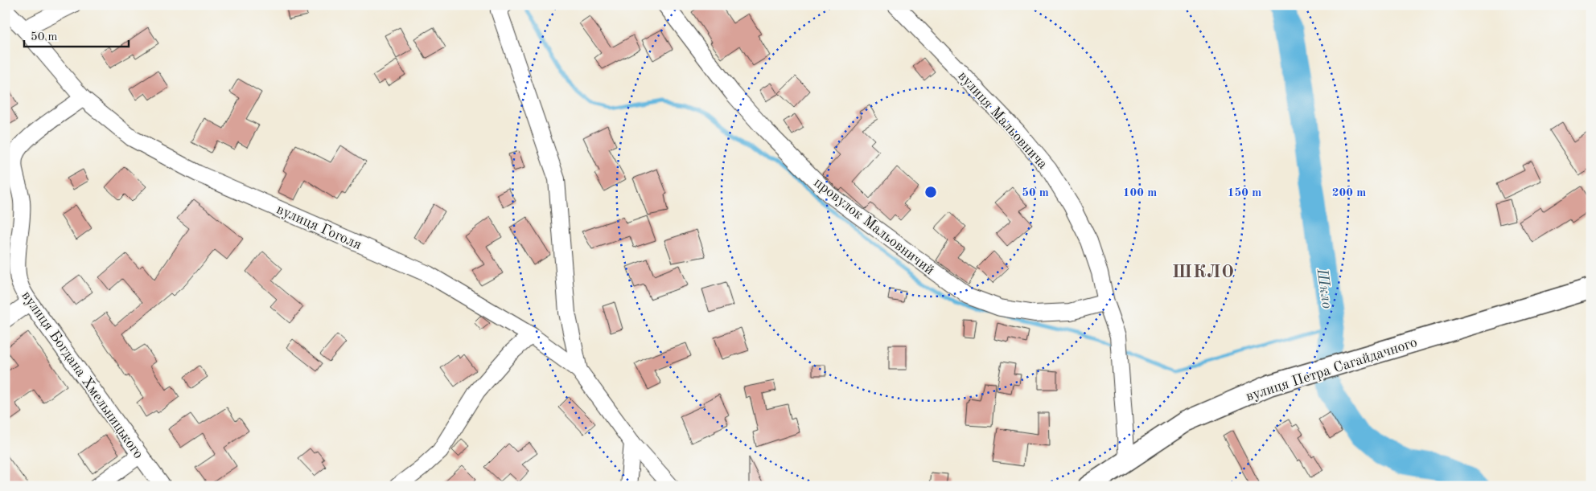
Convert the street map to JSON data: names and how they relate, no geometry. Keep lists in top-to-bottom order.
{
  "streets": {
    "street": [
      "вулиця Мальовнича",
      "провулок Мальовничий",
      "вулиця Гоголя",
      "вулиця Петра Сагайдачного",
      "вулиця Богдана Хмельницького"
    ]
  },
  "crossings": [
    ["вулиця Мальовнича", "провулок Мальовничий"],
    ["вулиця Мальовнича", "вулиця Петра Сагайдачного"],
    ["вулиця Гоголя", "вулиця Богдана Хмельницького"]
  ],
  "districts": ["ШКЛО"],
  "water": ["Шкло"],
  "scale_bar": "50 m",
  "rings": [
    "50 m",
    "100 m",
    "150 m",
    "200 m"
  ]
}
